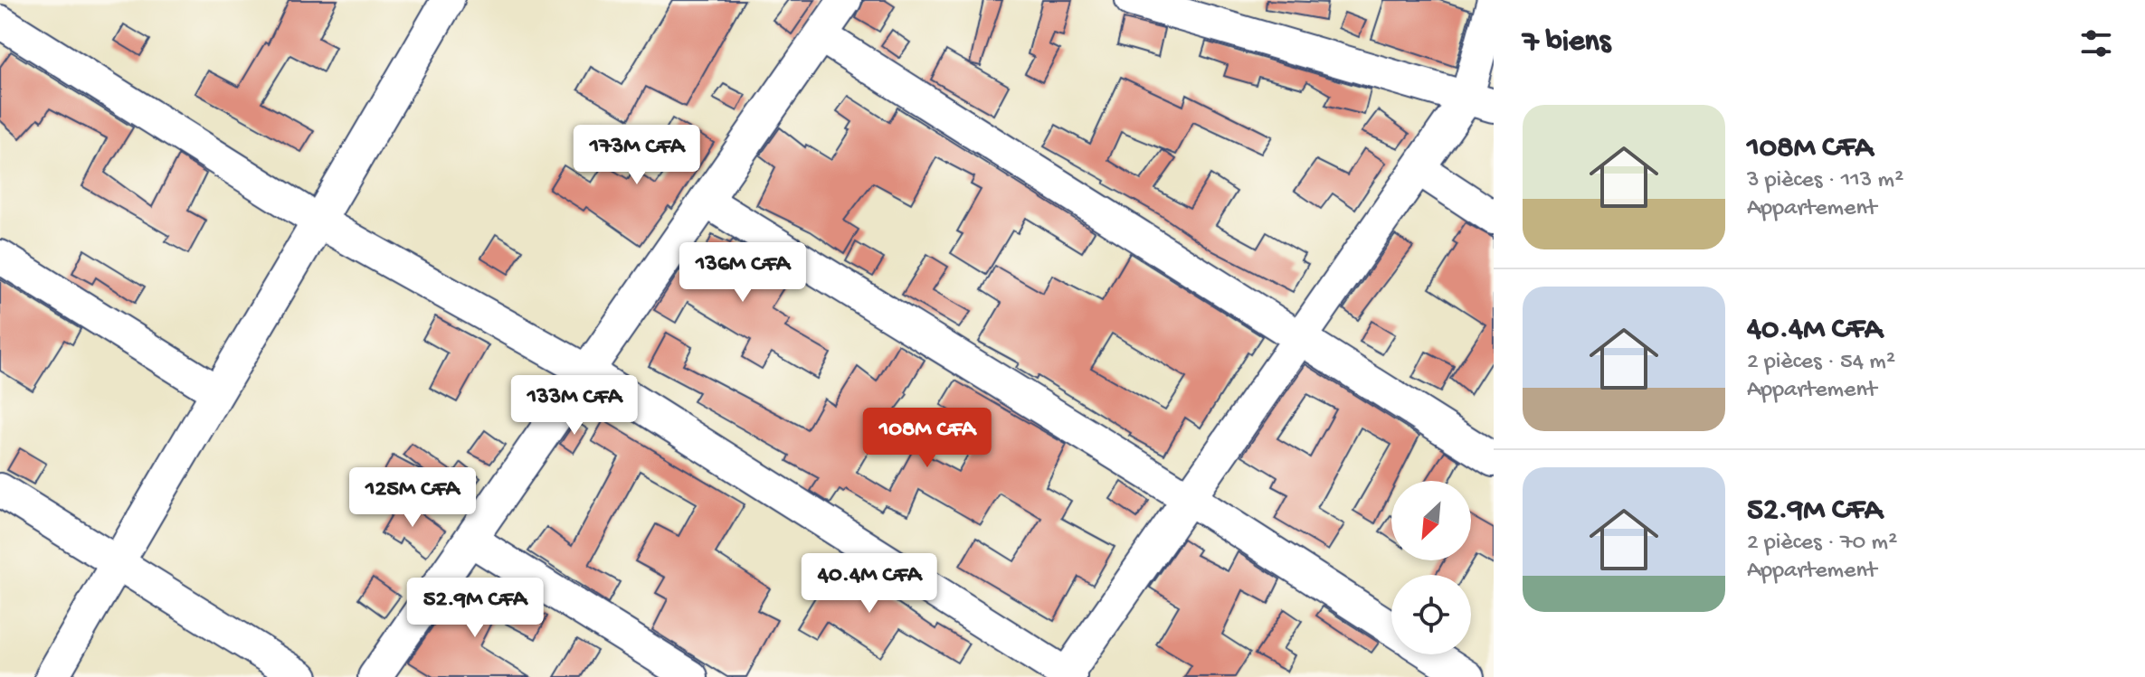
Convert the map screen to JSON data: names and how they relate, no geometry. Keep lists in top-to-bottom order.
{
  "north": "bottom left",
  "page": {
    "heading": "7 biens",
    "list": [
      {
        "name": "108M CFA",
        "note": "3 pièces · 113 m² · Appartement"
      },
      {
        "name": "40.4M CFA",
        "note": "2 pièces · 54 m² · Appartement"
      },
      {
        "name": "52.9M CFA",
        "note": "2 pièces · 70 m² · Appartement"
      }
    ],
    "price": [
      "173M CFA",
      "136M CFA",
      "133M CFA",
      "108M CFA",
      "125M CFA",
      "40.4M CFA",
      "52.9M CFA"
    ]
  }
}
